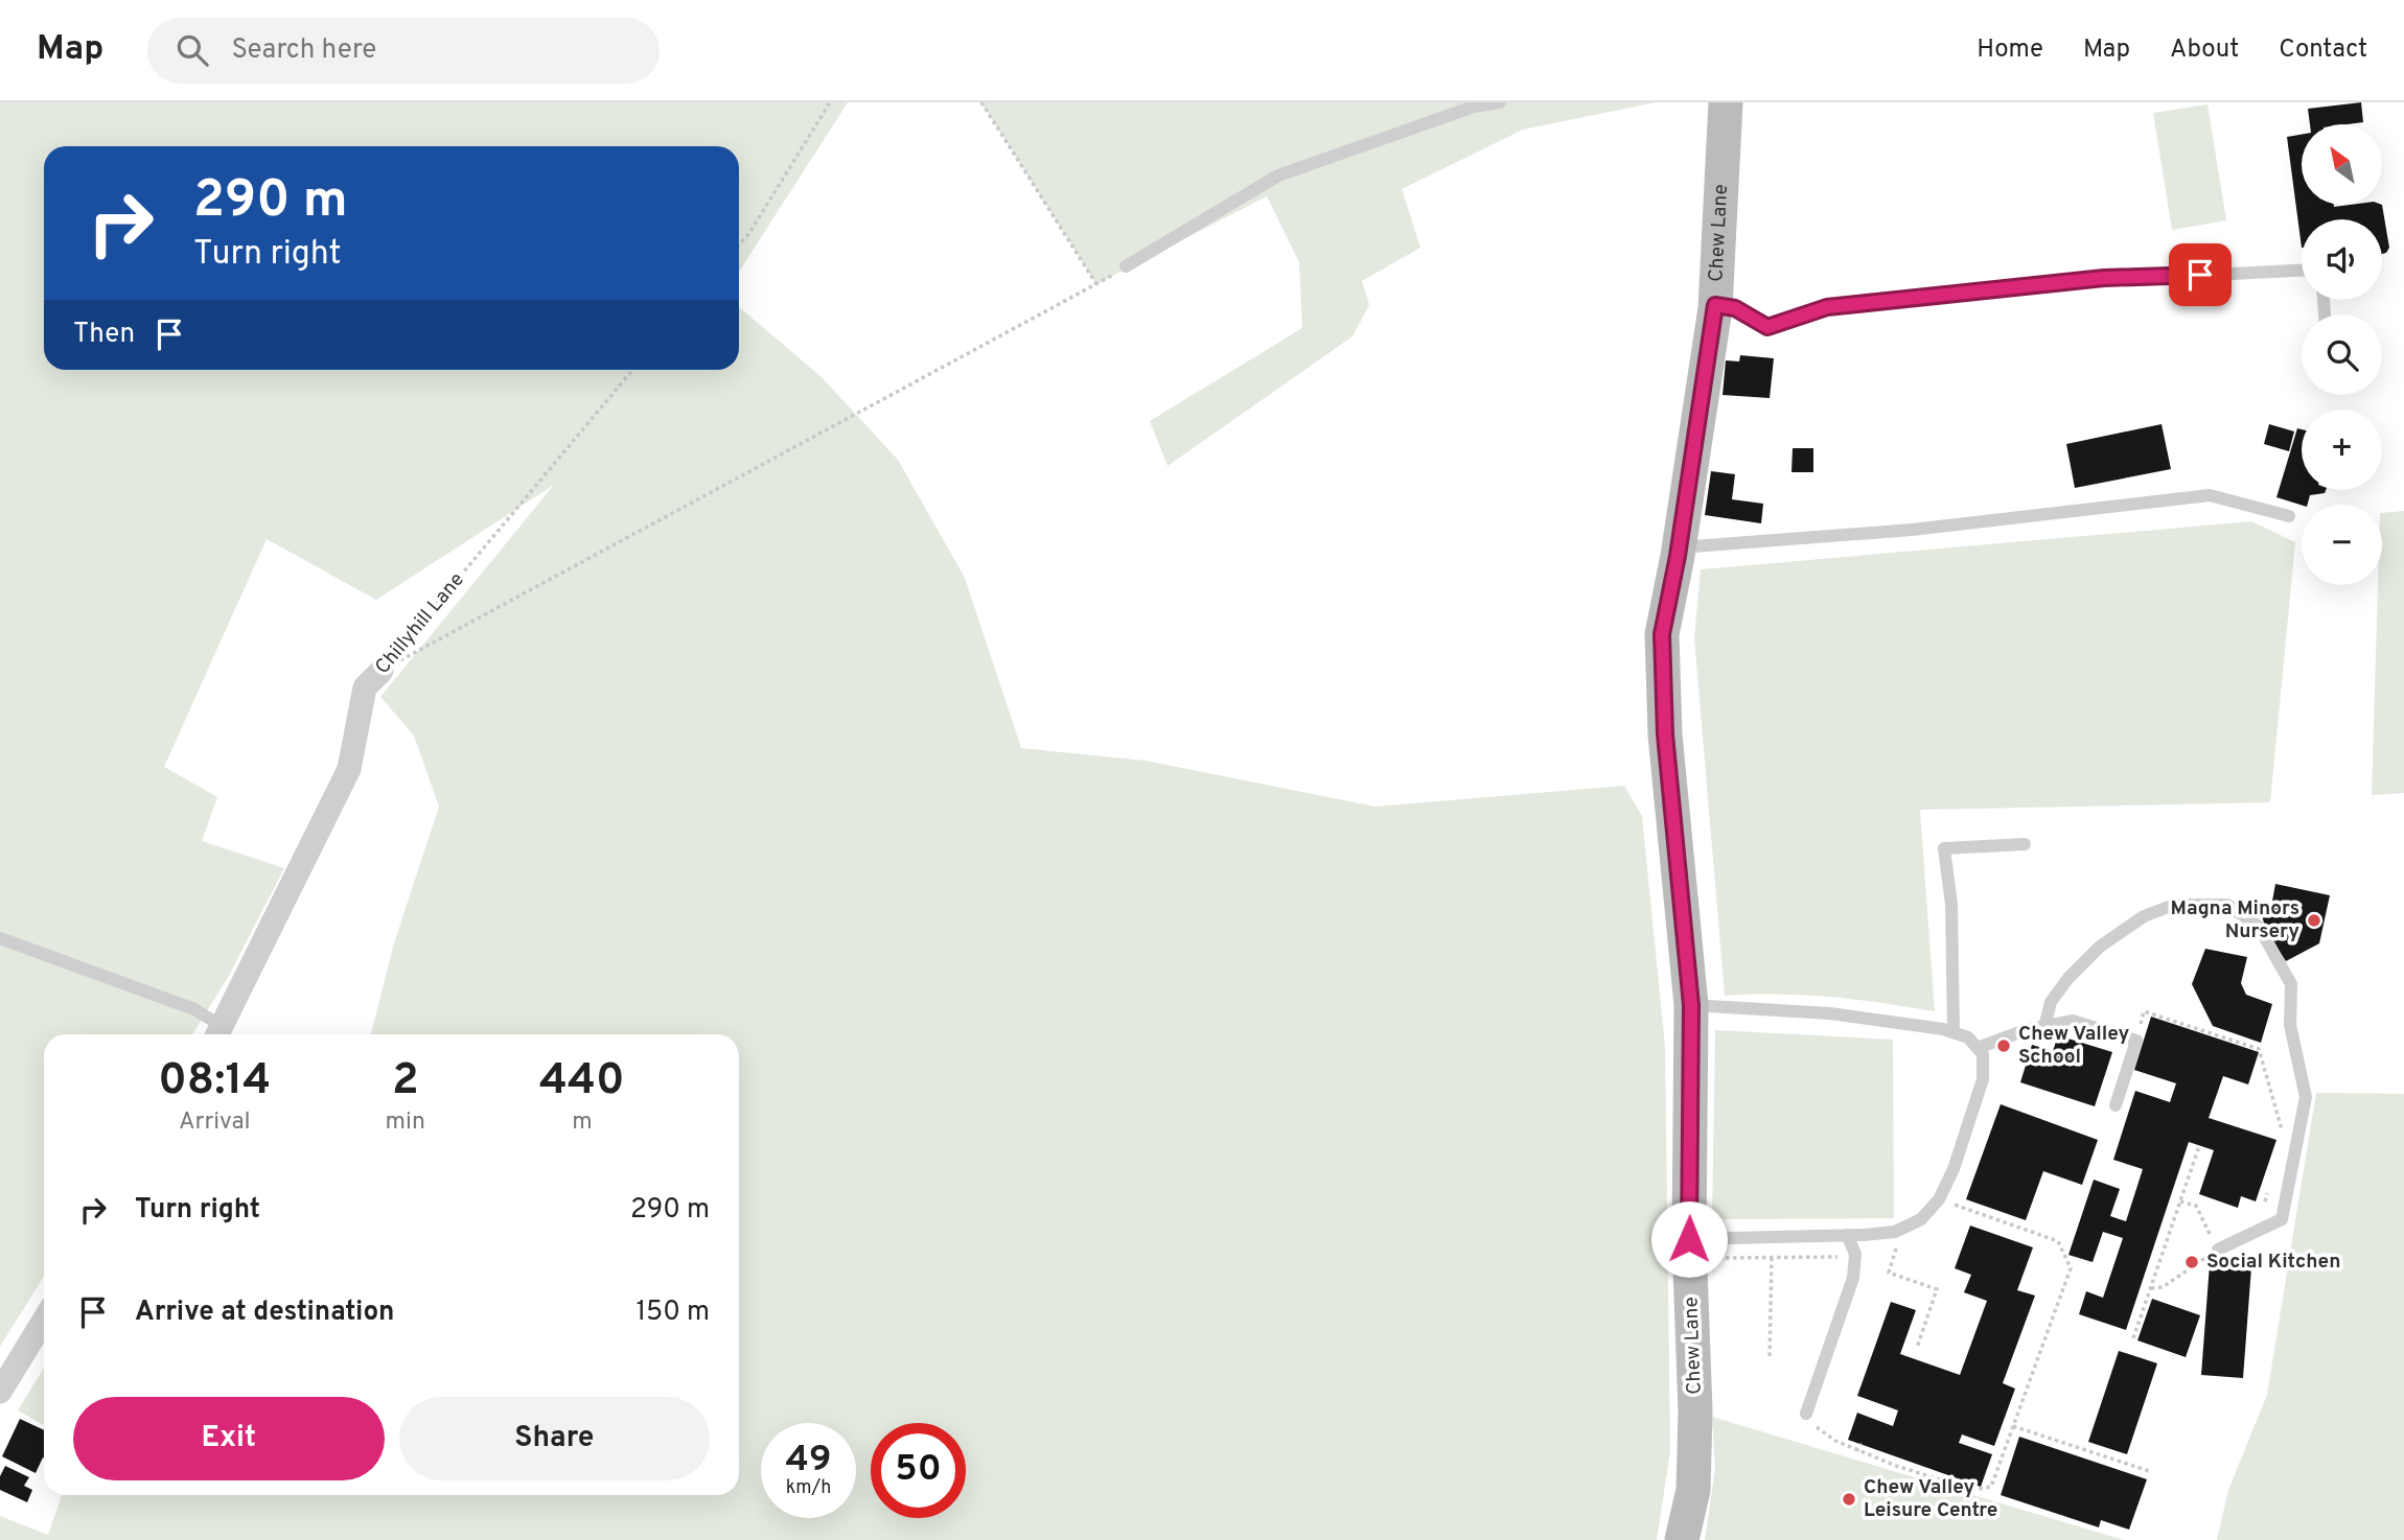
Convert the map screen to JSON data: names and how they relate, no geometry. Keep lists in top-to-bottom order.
{
  "streets": {
    "main road": ["Chew Lane"],
    "street": ["Chillyhill Lane"]
  },
  "places": [
    "Magna Minors Nursery",
    "Chew Valley School",
    "Social Kitchen",
    "Chew Valley Leisure Centre"
  ],
  "north": "top left",
  "page": {
    "header": "Map",
    "search": "Search here",
    "nav": [
      "Home",
      "Map",
      "About",
      "Contact"
    ],
    "map_buttons": ["+", "−"],
    "turn": ["290 m", "Turn right"],
    "then": "Then",
    "eta": [
      "08:14",
      "Arrival",
      "2",
      "min",
      "440",
      "m"
    ],
    "list": [
      {
        "name": "Turn right",
        "value": "290 m"
      },
      {
        "name": "Arrive at destination",
        "value": "150 m"
      }
    ],
    "buttons": ["Exit", "Share"],
    "speed": "49 km/h",
    "limit": "50"
  }
}
